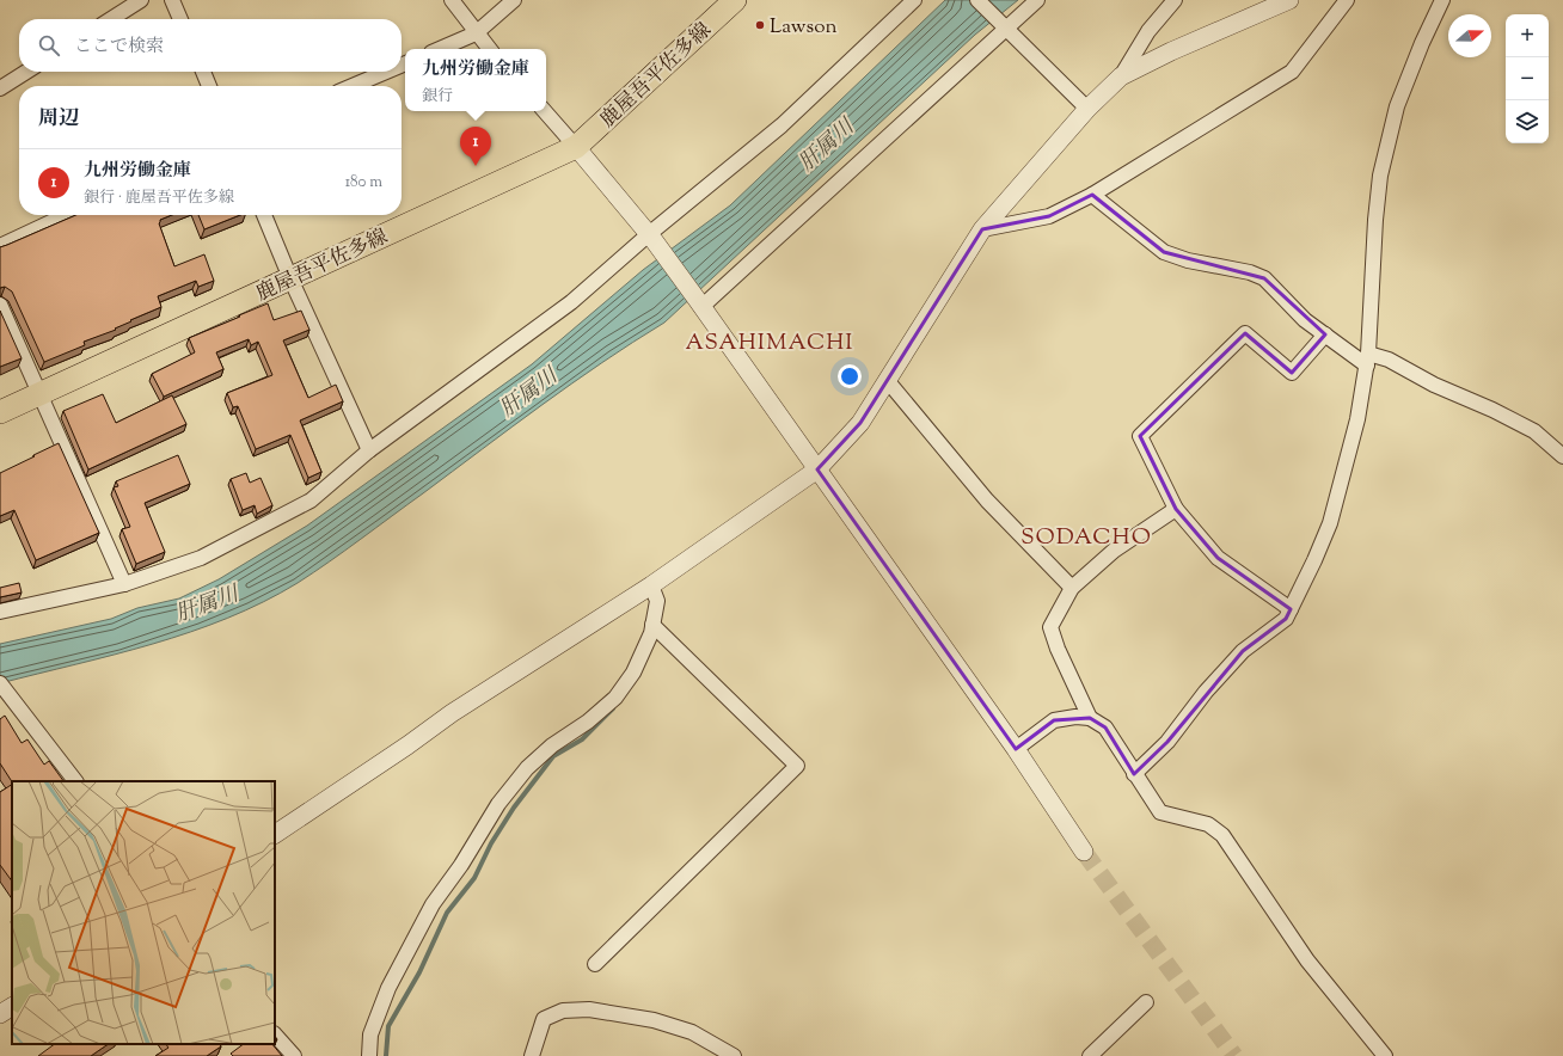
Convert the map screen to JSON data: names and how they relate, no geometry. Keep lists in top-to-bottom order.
{
  "streets": {
    "main road": ["鹿屋吾平佐多線"]
  },
  "districts": ["ASAHIMACHI", "SODACHO"],
  "water": ["肝属川"],
  "places": ["Lawson"],
  "north": "right",
  "page": {
    "map_buttons": ["+", "−"],
    "search": "ここで検索",
    "popup": ["九州労働金庫", "銀行"],
    "heading": "周辺",
    "pins": "1",
    "list": [
      {
        "mark": "1",
        "name": "九州労働金庫",
        "note": "銀行 · 鹿屋吾平佐多線",
        "value": "180 m"
      }
    ]
  }
}
